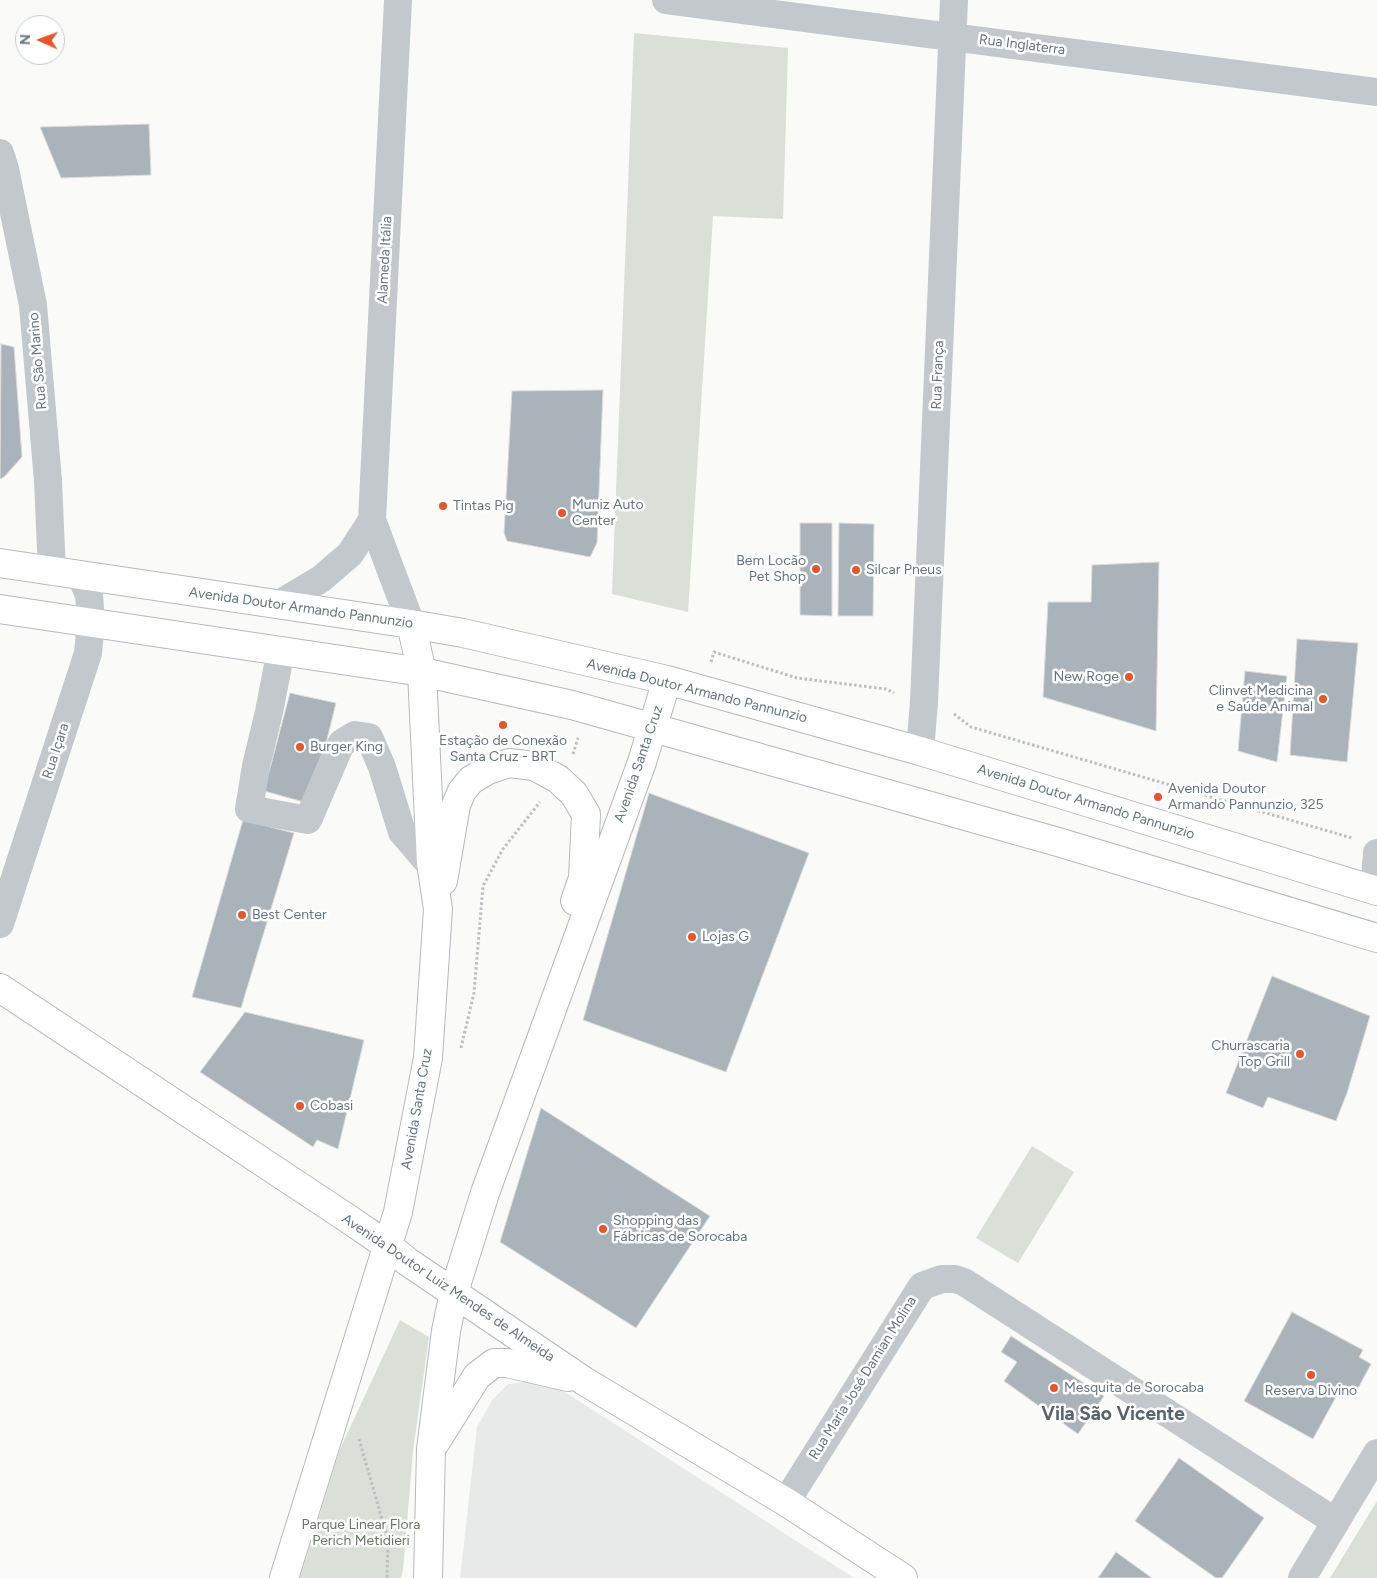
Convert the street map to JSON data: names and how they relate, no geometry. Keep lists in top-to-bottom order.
{
  "streets": {
    "main road": ["Avenida Doutor Armando Pannunzio", "Avenida Santa Cruz", "Avenida Doutor Luiz Mendes de Almeida"],
    "street": [
      "Rua Inglaterra",
      "Alameda Itália",
      "Rua São Marino",
      "Rua França",
      "Rua Içara",
      "Rua Maria José Damian Molina"
    ]
  },
  "crossings": [
    ["Rua Inglaterra", "Rua França"],
    ["Alameda Itália", "Avenida Doutor Armando Pannunzio"],
    ["Alameda Itália", "Avenida Santa Cruz"],
    ["Rua São Marino", "Avenida Doutor Armando Pannunzio"],
    ["Rua França", "Avenida Doutor Armando Pannunzio"],
    ["Avenida Doutor Armando Pannunzio", "Rua Içara"],
    ["Avenida Doutor Armando Pannunzio", "Avenida Santa Cruz"],
    ["Avenida Santa Cruz", "Avenida Doutor Luiz Mendes de Almeida"],
    ["Avenida Doutor Luiz Mendes de Almeida", "Rua Maria José Damian Molina"]
  ],
  "districts": ["Vila São Vicente"],
  "parks": ["Parque Linear Flora Perich Metidieri"],
  "places": [
    "Tintas Pig",
    "Muniz Auto Center",
    "Bem Locão Pet Shop",
    "Silcar Pneus",
    "New Roge",
    "Clinvet Medicina e Saúde Animal",
    "Estação de Conexão Santa Cruz - BRT",
    "Burger King",
    "Avenida Doutor Armando Pannunzio, 325",
    "Best Center",
    "Lojas G",
    "Churrascaria Top Grill",
    "Cobasi",
    "Shopping das Fábricas de Sorocaba",
    "Reserva Divino",
    "Mesquita de Sorocaba"
  ],
  "north": "left"
}
